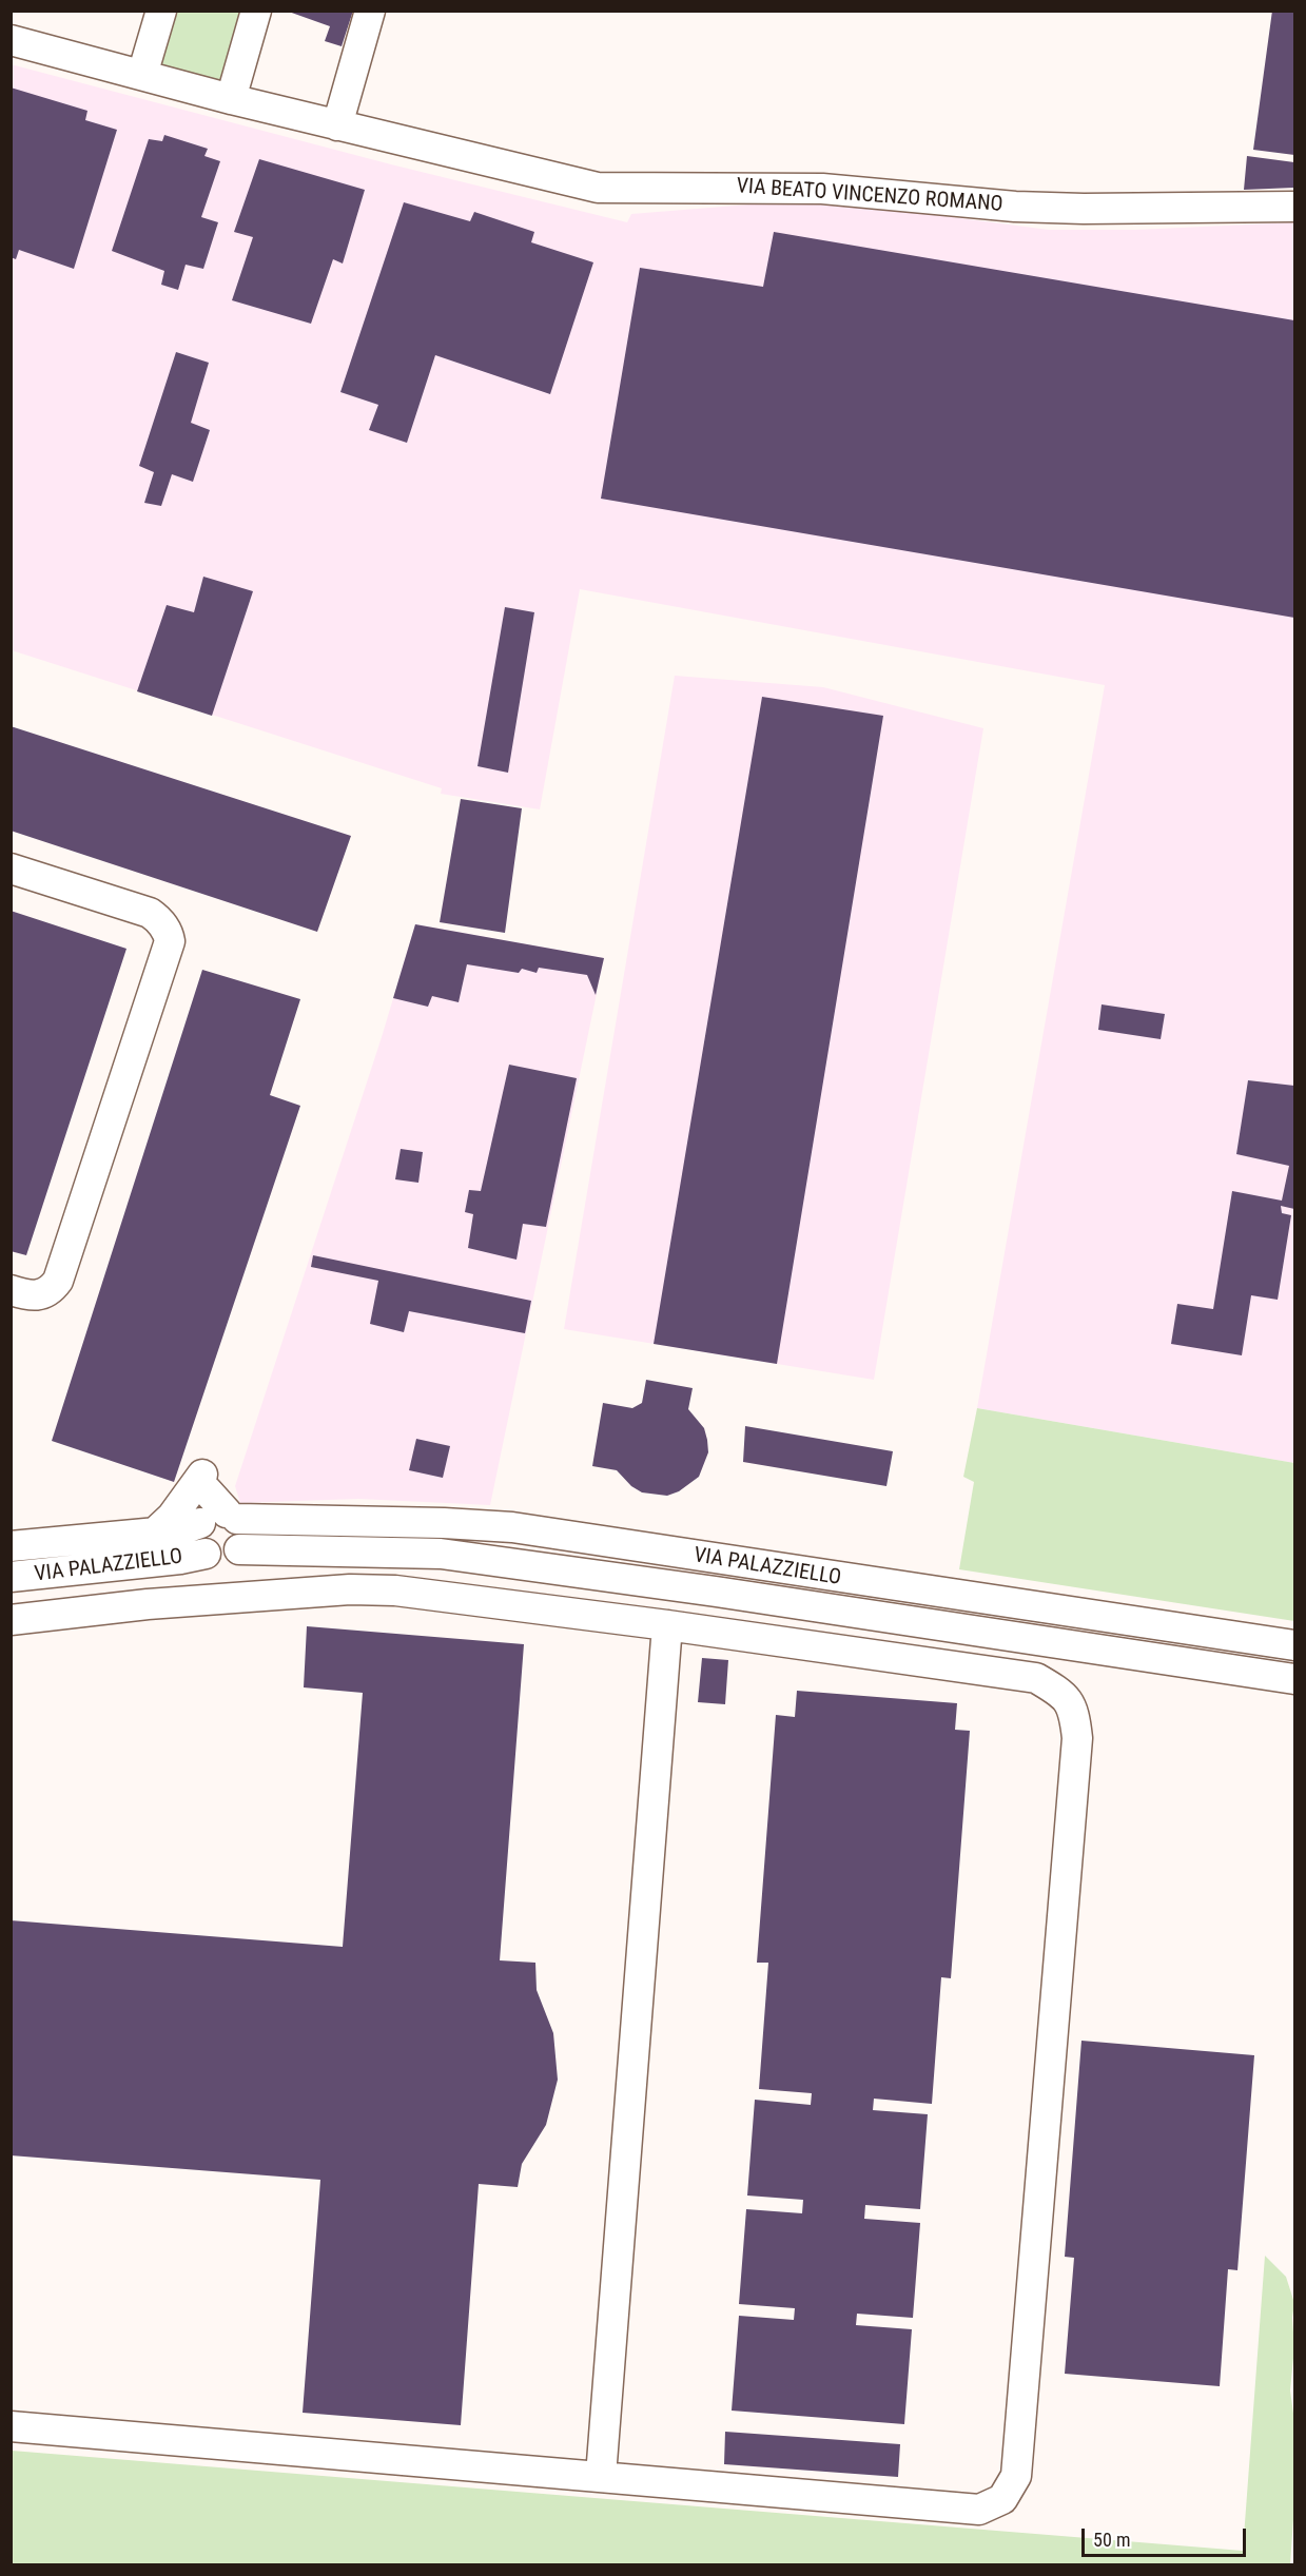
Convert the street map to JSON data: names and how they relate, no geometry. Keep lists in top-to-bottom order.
{
  "streets": {
    "street": ["VIA BEATO VINCENZO ROMANO", "VIA PALAZZIELLO"]
  },
  "scale_bar": "50 m"
}
